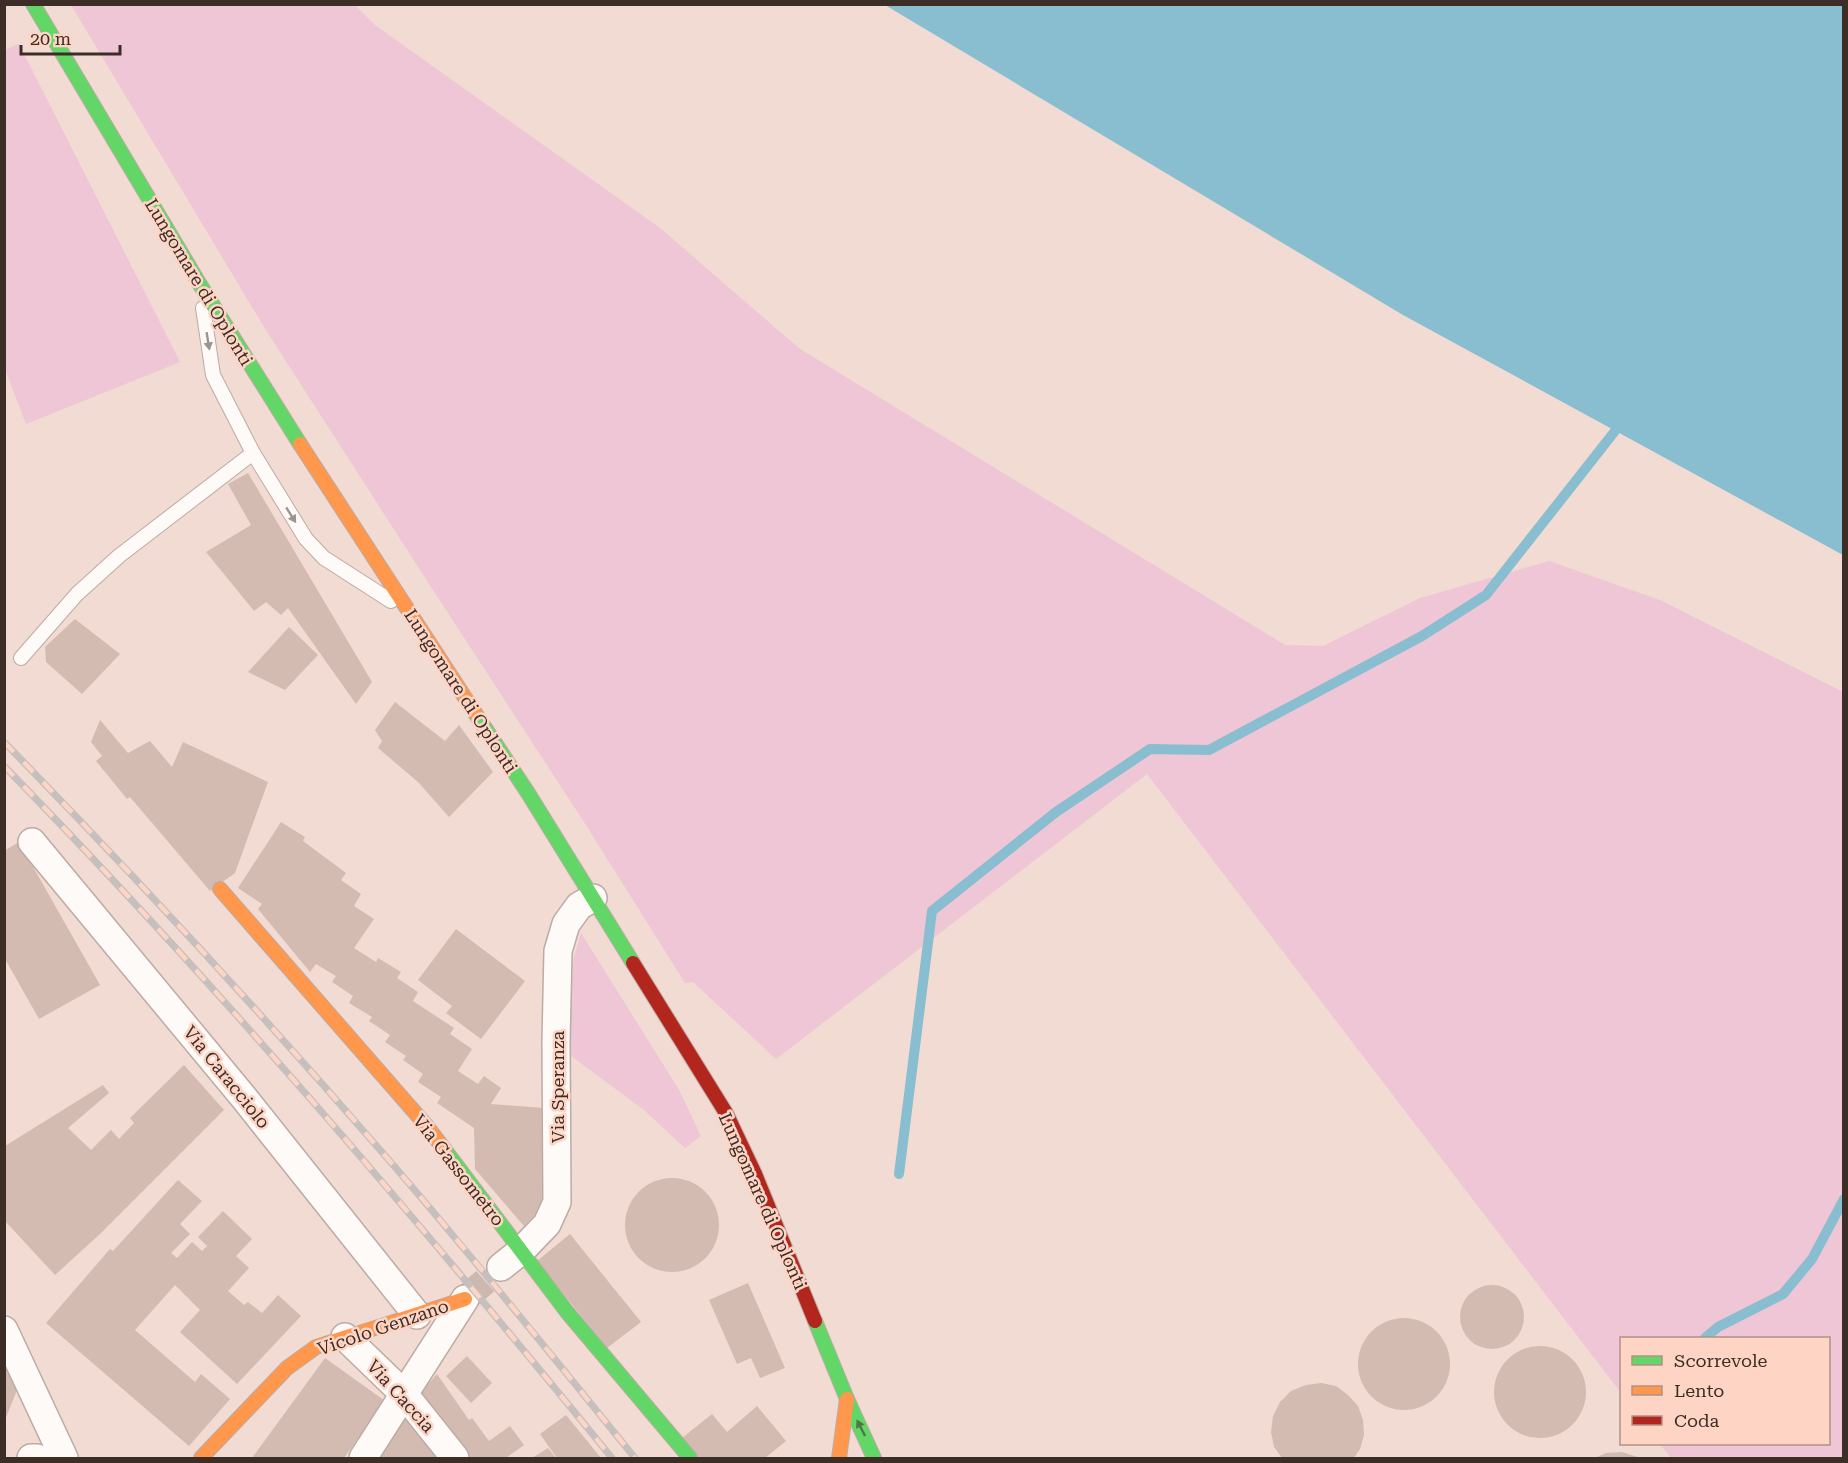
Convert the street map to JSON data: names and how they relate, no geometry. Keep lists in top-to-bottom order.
{
  "streets": {
    "street": [
      "Lungomare di Oplonti",
      "Via Caracciolo",
      "Via Speranza",
      "Via Gassometro",
      "Vicolo Genzano",
      "Via Caccia"
    ]
  },
  "crossings": [
    ["Lungomare di Oplonti", "Via Speranza"],
    ["Via Caracciolo", "Vicolo Genzano"],
    ["Via Speranza", "Via Gassometro"],
    ["Vicolo Genzano", "Via Caccia"]
  ],
  "legend": ["Scorrevole", "Lento", "Coda"],
  "scale_bar": "20 m"
}
